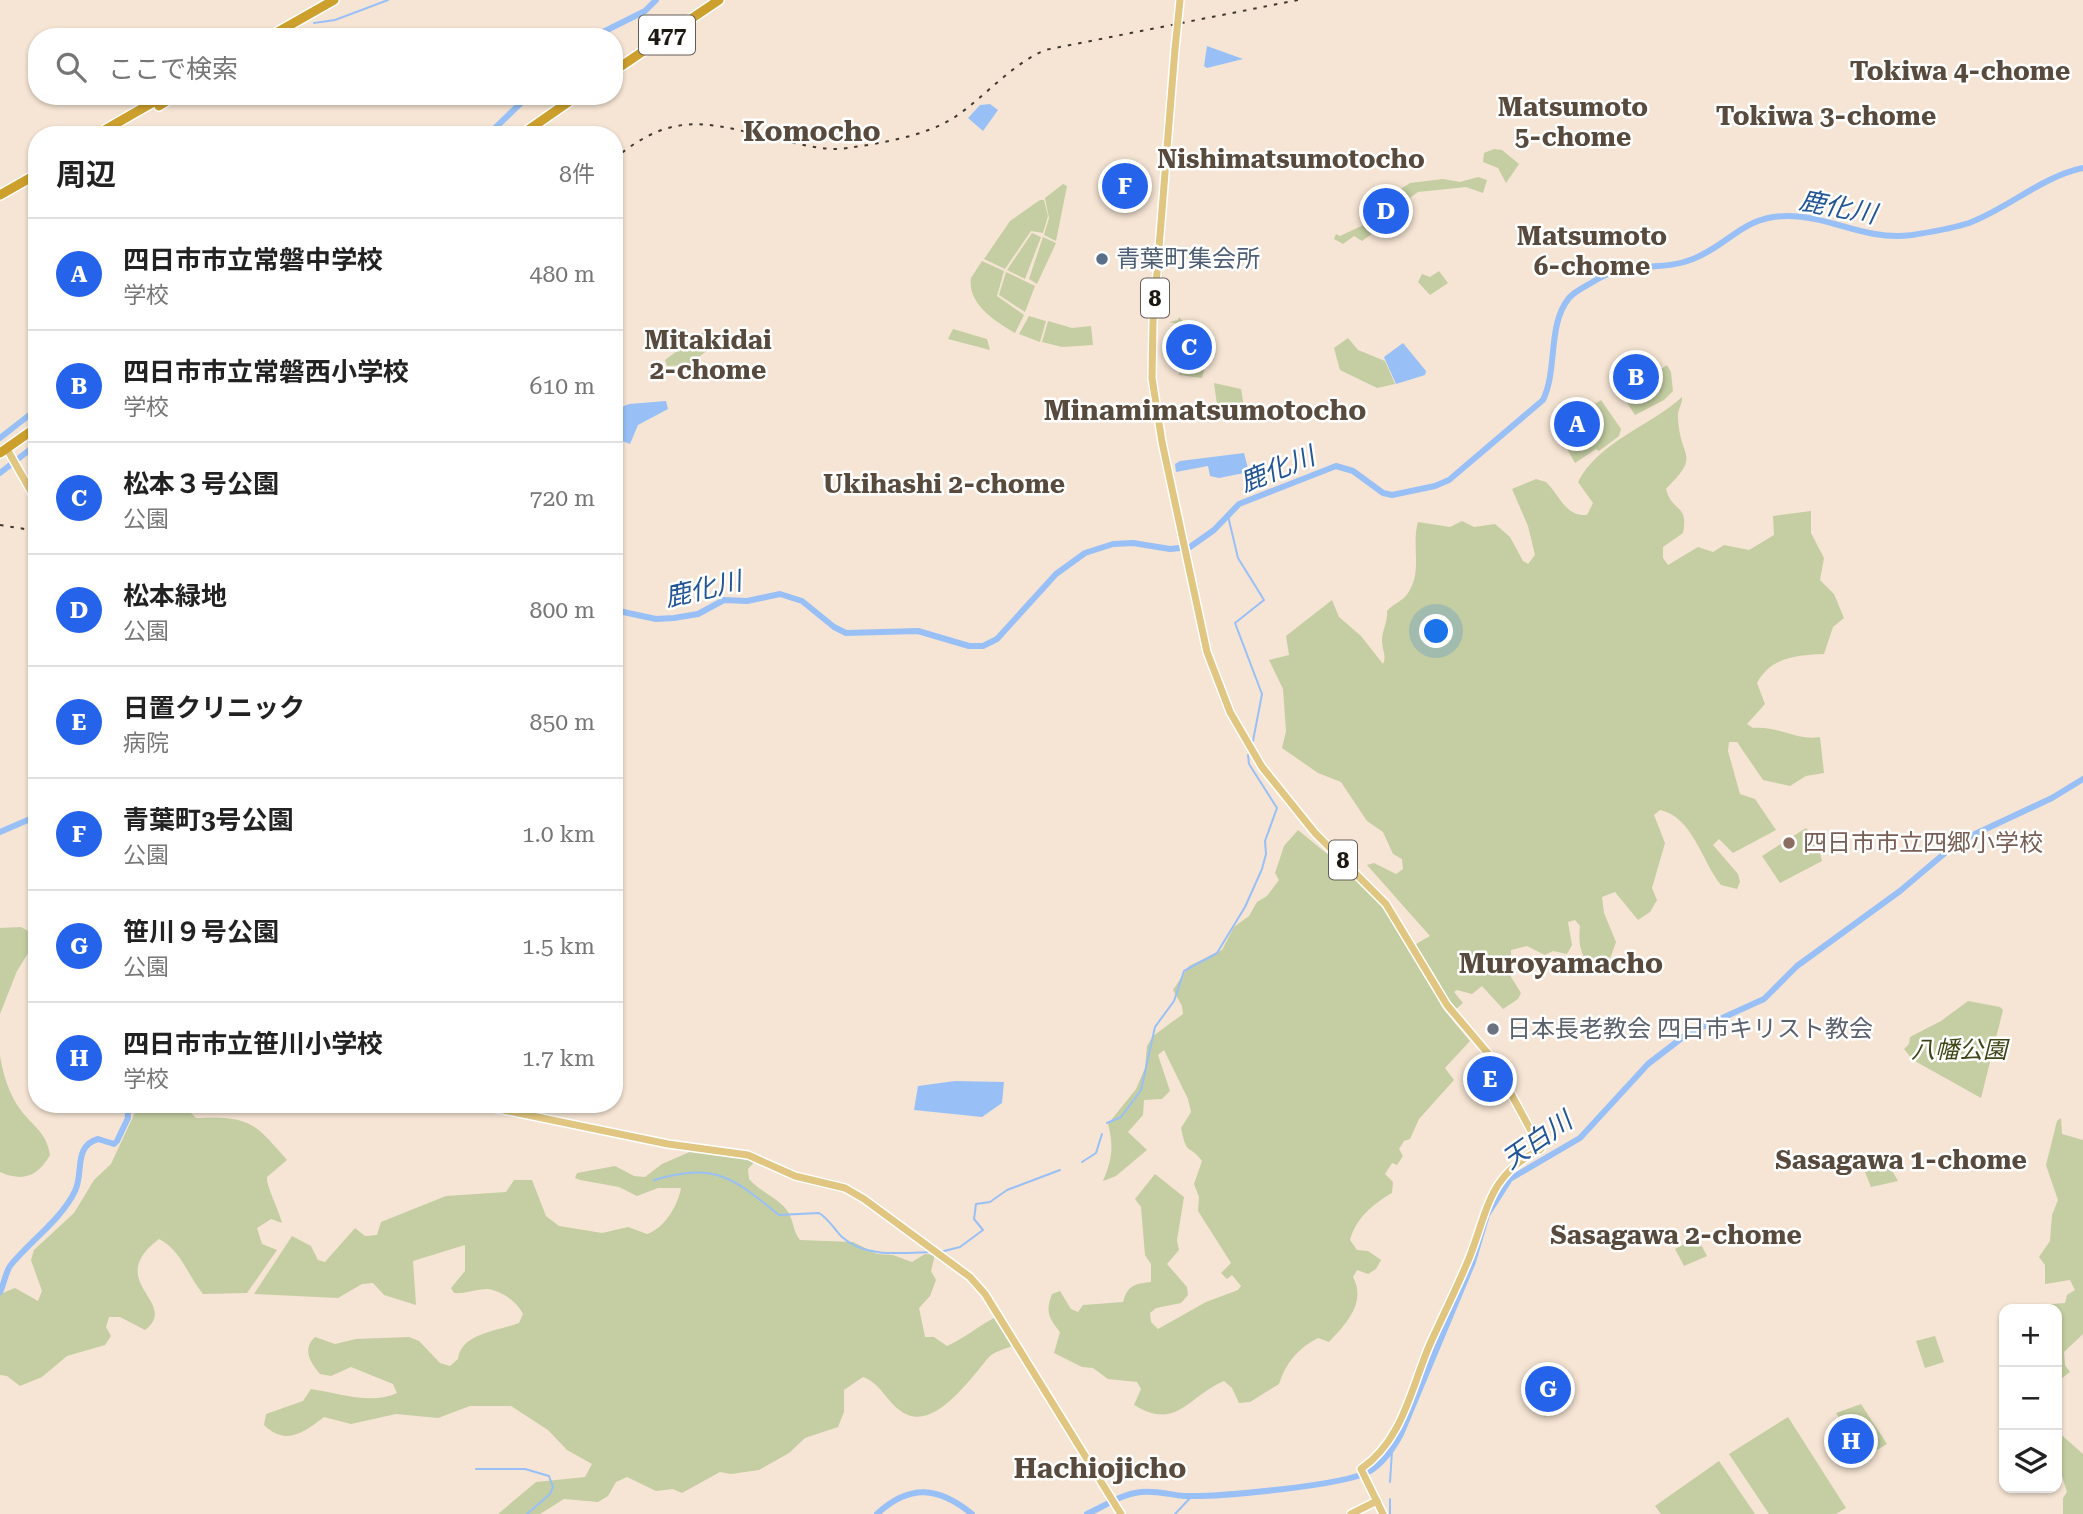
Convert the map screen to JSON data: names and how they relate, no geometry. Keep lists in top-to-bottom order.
{
  "streets": {
    "highway": ["477"],
    "main road": ["8"]
  },
  "districts": [
    "Tokiwa 4-chome",
    "Matsumoto 5-chome",
    "Tokiwa 3-chome",
    "Komocho",
    "Nishimatsumotocho",
    "Matsumoto 6-chome",
    "Mitakidai 2-chome",
    "Minamimatsumotocho",
    "Ukihashi 2-chome",
    "Muroyamacho",
    "Sasagawa 1-chome",
    "Sasagawa 2-chome",
    "Hachiojicho"
  ],
  "water": ["鹿化川", "天白川"],
  "parks": ["八幡公園"],
  "places": ["青葉町集会所", "四日市市立四郷小学校", "日本長老教会 四日市キリスト教会"],
  "page": {
    "search": "ここで検索",
    "heading": ["周辺", "8件"],
    "pins": [
      "F",
      "D",
      "C",
      "B",
      "A",
      "E",
      "G",
      "H"
    ],
    "list": [
      {
        "mark": "A",
        "name": "四日市市立常磐中学校",
        "note": "学校",
        "value": "480 m"
      },
      {
        "mark": "B",
        "name": "四日市市立常磐西小学校",
        "note": "学校",
        "value": "610 m"
      },
      {
        "mark": "C",
        "name": "松本３号公園",
        "note": "公園",
        "value": "720 m"
      },
      {
        "mark": "D",
        "name": "松本緑地",
        "note": "公園",
        "value": "800 m"
      },
      {
        "mark": "E",
        "name": "日置クリニック",
        "note": "病院",
        "value": "850 m"
      },
      {
        "mark": "F",
        "name": "青葉町3号公園",
        "note": "公園",
        "value": "1.0 km"
      },
      {
        "mark": "G",
        "name": "笹川９号公園",
        "note": "公園",
        "value": "1.5 km"
      },
      {
        "mark": "H",
        "name": "四日市市立笹川小学校",
        "note": "学校",
        "value": "1.7 km"
      }
    ],
    "map_buttons": ["+", "−"]
  }
}
